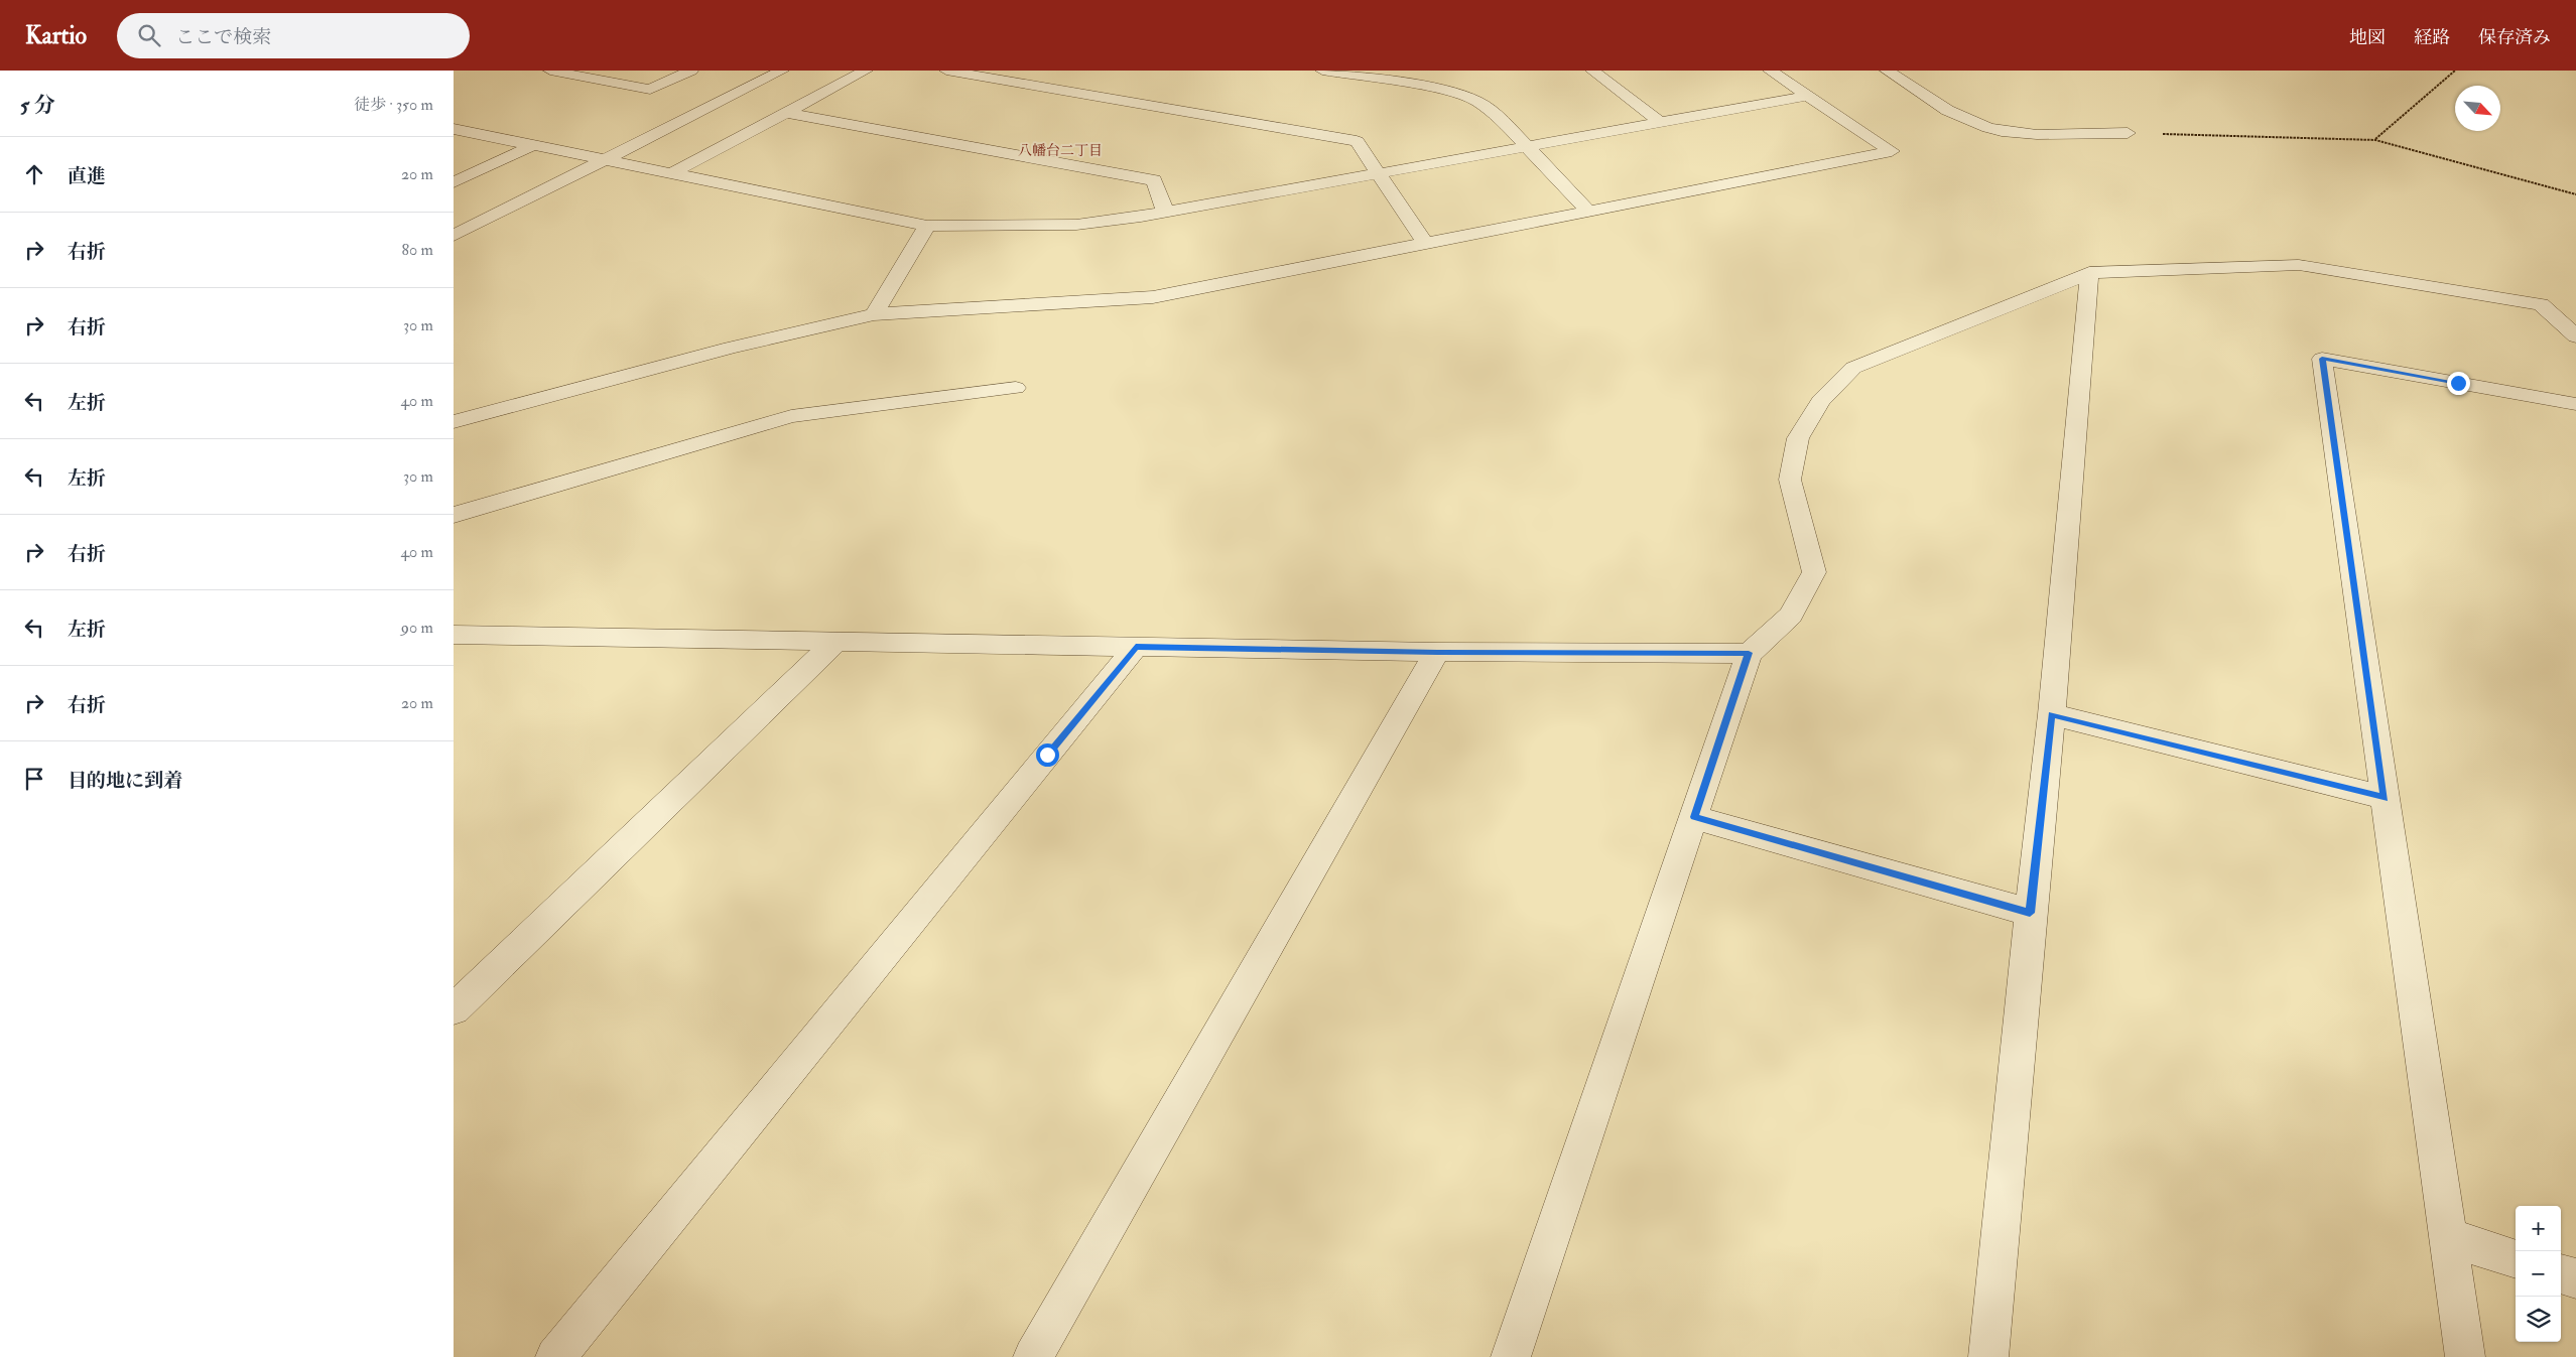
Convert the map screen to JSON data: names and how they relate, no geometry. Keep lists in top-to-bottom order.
{
  "districts": ["八幡台二丁目"],
  "north": "bottom right",
  "page": {
    "header": "Kartio",
    "search": "ここで検索",
    "nav": ["地図", "経路", "保存済み"],
    "heading": ["5 分", "徒歩 · 350 m"],
    "list": [
      ["直進", "20 m"],
      ["右折", "80 m"],
      ["右折", "30 m"],
      ["左折", "40 m"],
      ["左折", "30 m"],
      ["右折", "40 m"],
      ["左折", "90 m"],
      ["右折", "20 m"],
      "目的地に到着"
    ],
    "map_buttons": ["+", "−"]
  }
}
